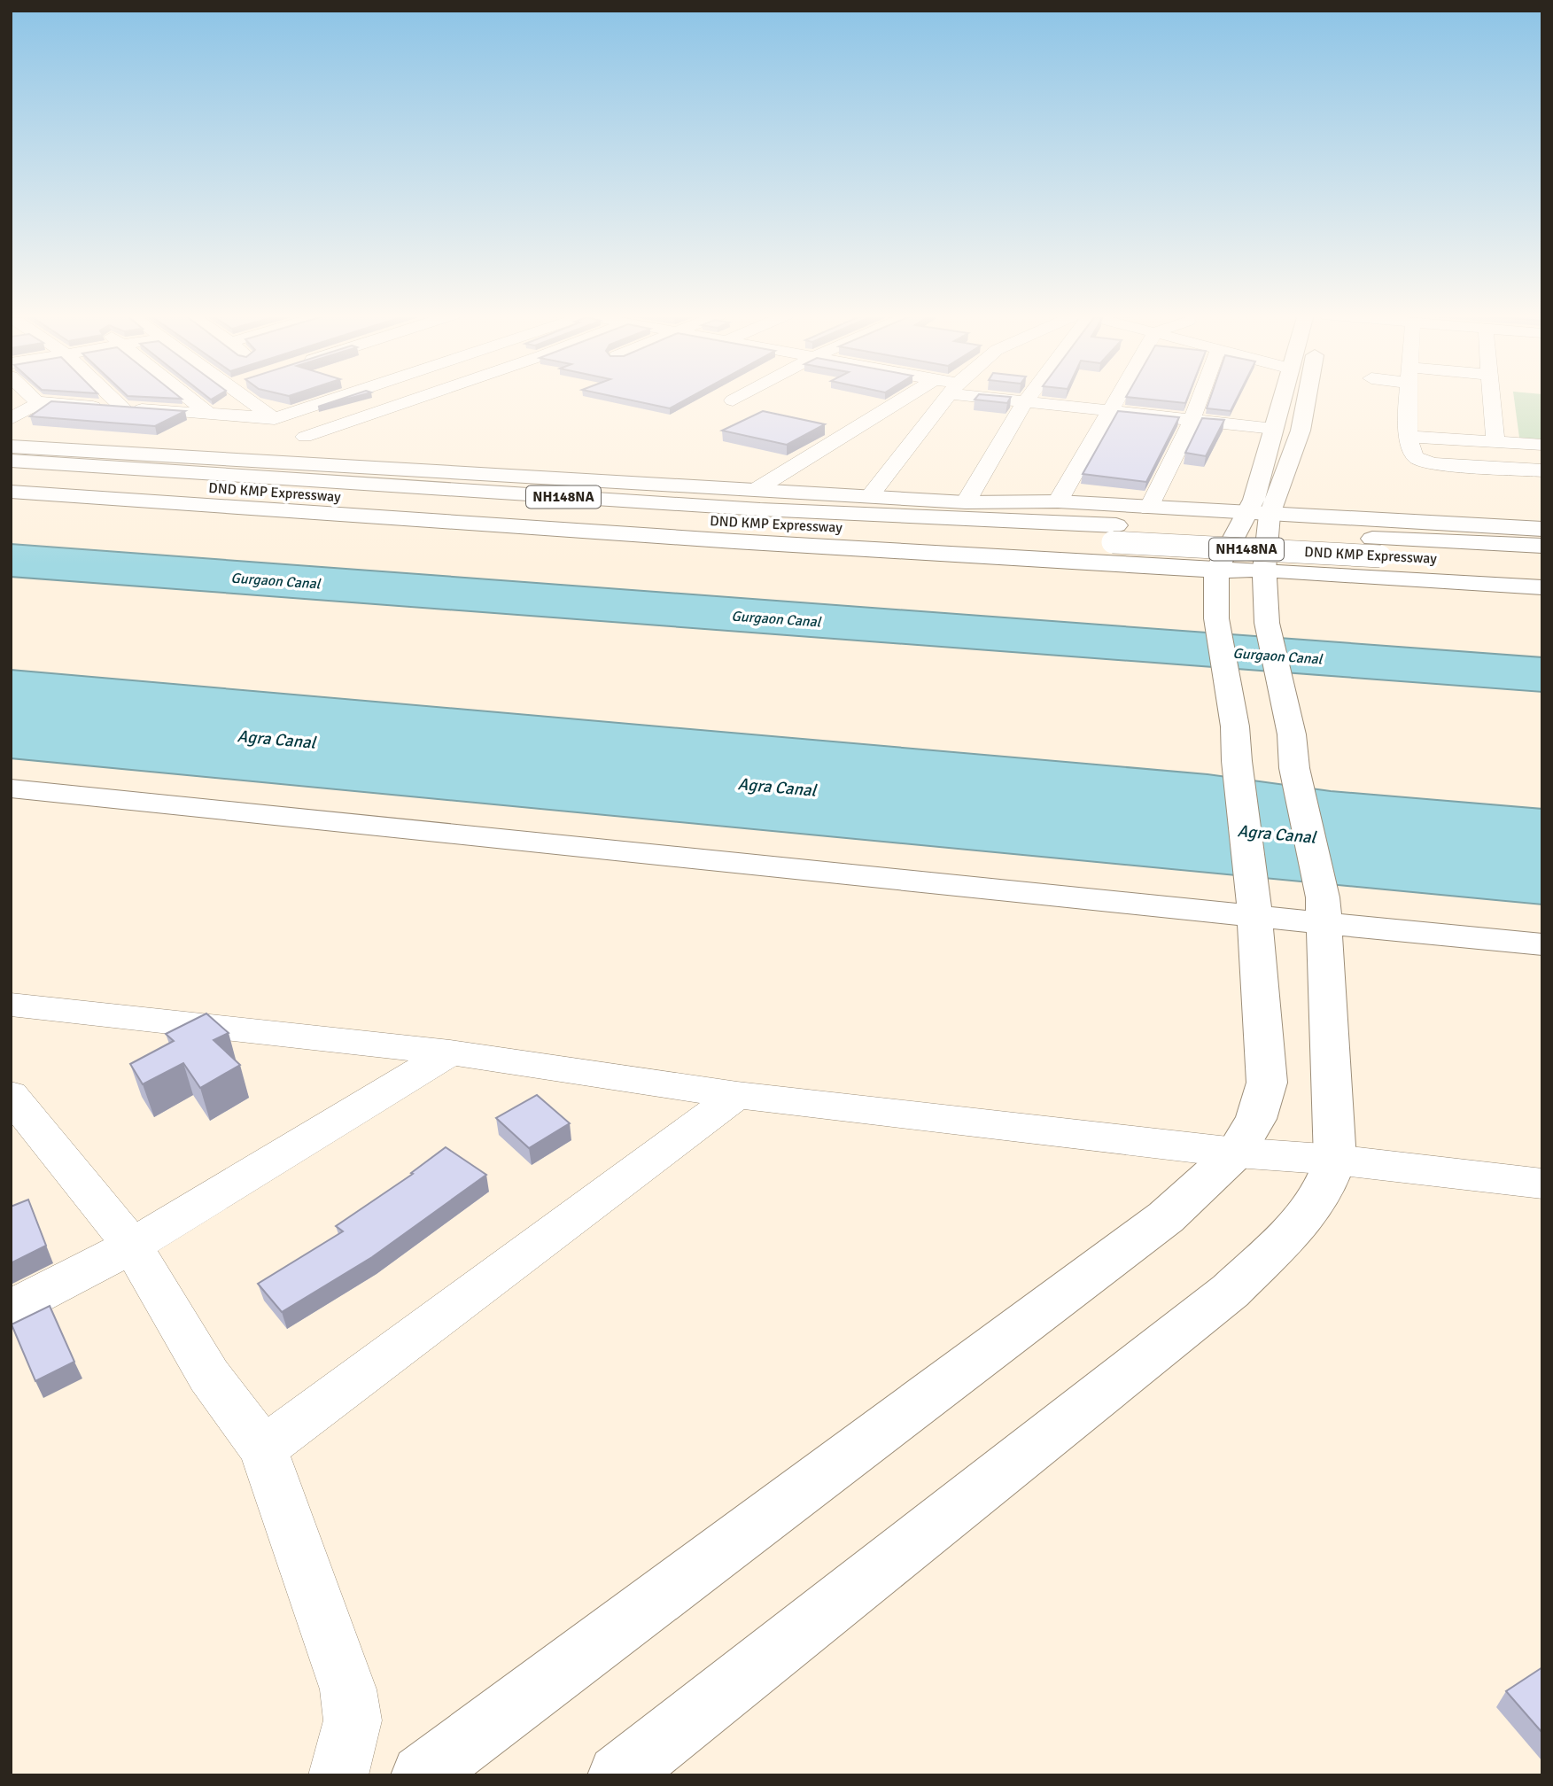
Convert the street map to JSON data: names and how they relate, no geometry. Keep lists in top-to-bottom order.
{
  "streets": {
    "main road": ["DND KMP Expressway", "NH148NA"]
  },
  "water": ["Gurgaon Canal", "Agra Canal"]
}
